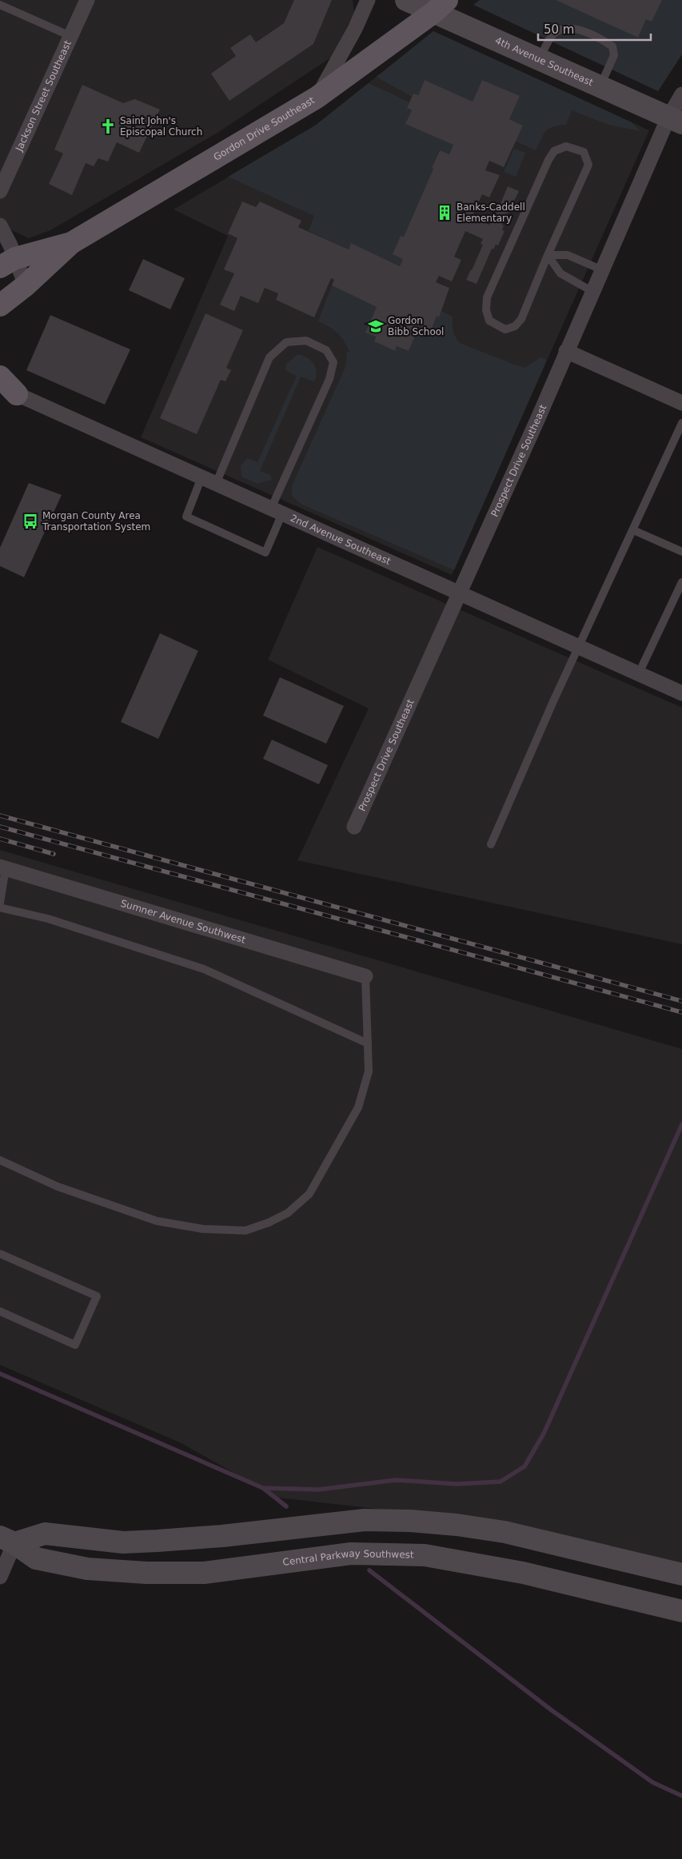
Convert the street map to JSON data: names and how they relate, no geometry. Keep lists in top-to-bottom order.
{
  "streets": {
    "main road": ["Gordon Drive Southeast"],
    "street": [
      "4th Avenue Southeast",
      "Jackson Street Southeast",
      "Prospect Drive Southeast",
      "2nd Avenue Southeast",
      "Sumner Avenue Southwest",
      "Central Parkway Southwest"
    ]
  },
  "crossings": [
    ["4th Avenue Southeast", "Gordon Drive Southeast"],
    ["4th Avenue Southeast", "Prospect Drive Southeast"],
    ["Prospect Drive Southeast", "2nd Avenue Southeast"]
  ],
  "places": {
    "church": ["Saint John's Episcopal Church"],
    "building": ["Banks-Caddell Elementary"],
    "school or university": ["Gordon Bibb School"],
    "bus stop": ["Morgan County Area Transportation System"]
  },
  "scale_bar": "50 m"
}
